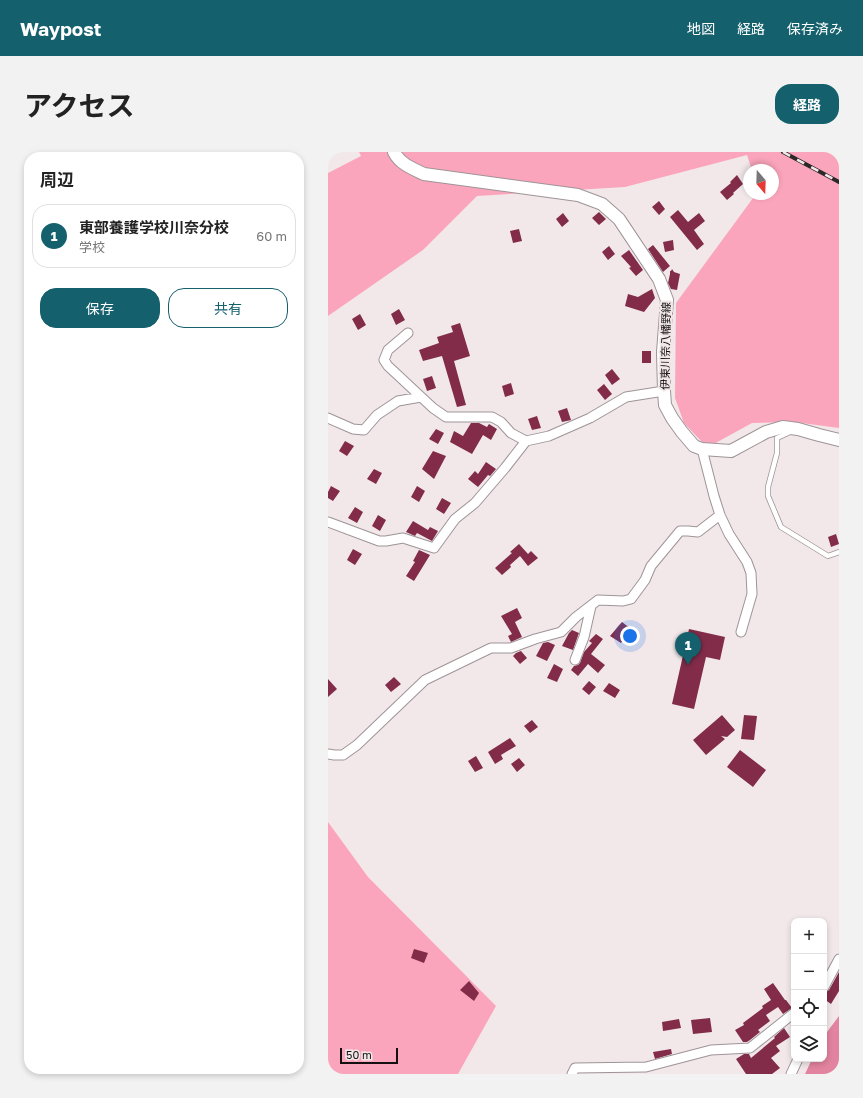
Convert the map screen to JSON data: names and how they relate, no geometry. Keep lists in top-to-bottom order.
{
  "streets": {
    "main road": ["伊東川奈八幡野線"]
  },
  "scale_bar": "50 m",
  "north": "bottom",
  "page": {
    "header": "Waypost",
    "nav": ["地図", "経路", "保存済み"],
    "title": "アクセス",
    "buttons": [
      "経路",
      ["保存", "共有"]
    ],
    "heading": "周辺",
    "list": [
      {
        "mark": "1",
        "name": "東部養護学校川奈分校",
        "note": "学校",
        "value": "60 m"
      }
    ],
    "pins": "1",
    "map_buttons": ["+", "−"],
    "scale": "50 m"
  }
}
